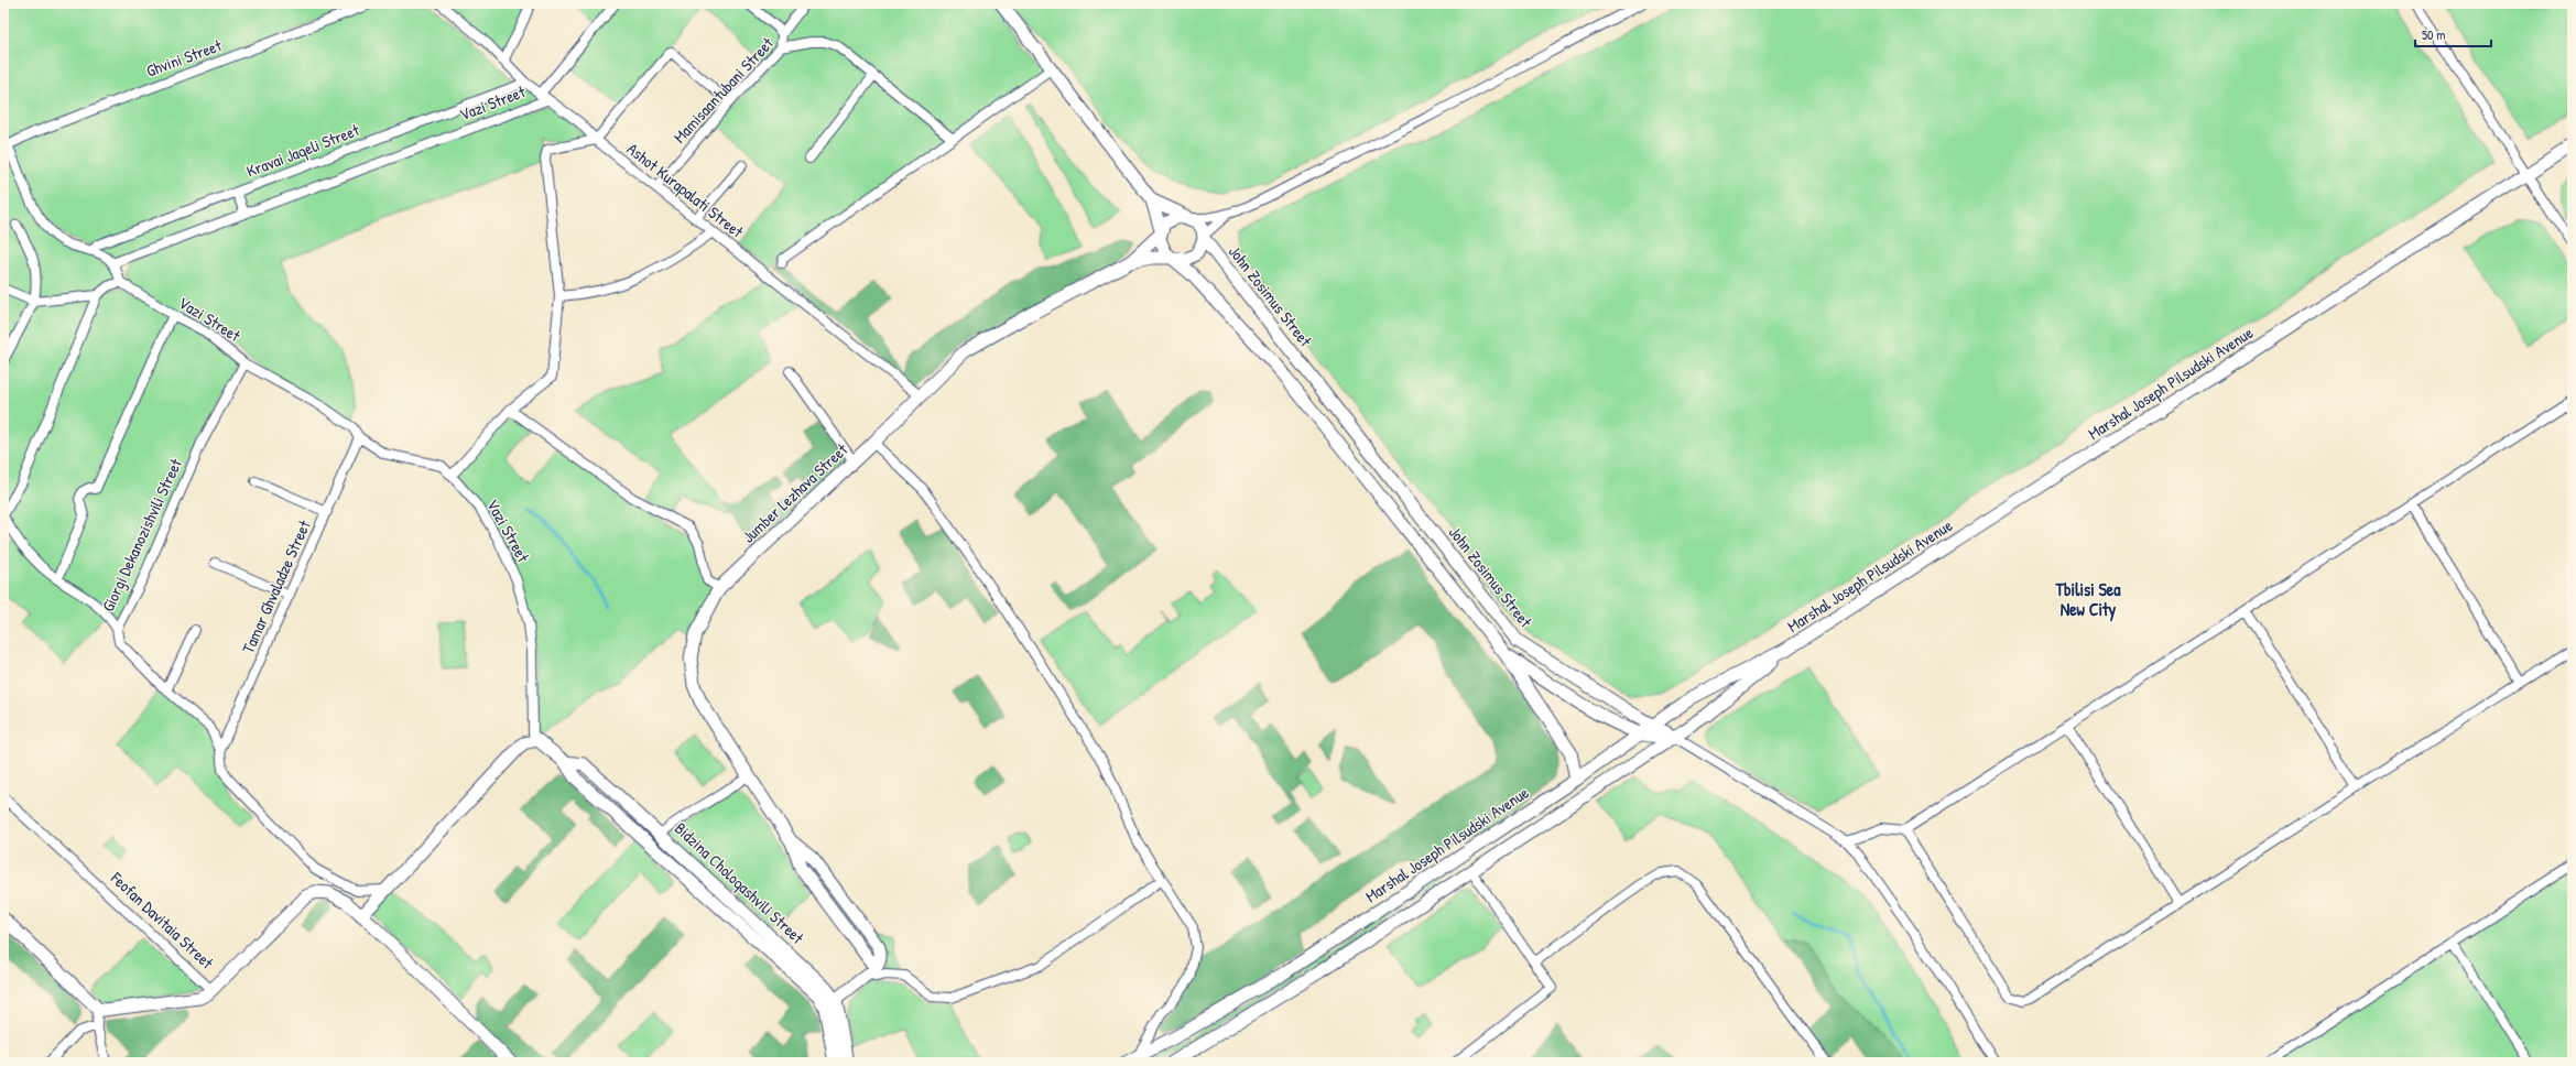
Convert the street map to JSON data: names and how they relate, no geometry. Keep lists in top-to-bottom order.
{
  "streets": {
    "street": [
      "Ghvini Street",
      "Mamisaantubani Street",
      "Vazi Street",
      "Kravai Jaqeli Street",
      "Ashot Kurapalati Street",
      "John Zosimus Street",
      "Marshal Joseph Pilsudski Avenue",
      "Jumber Lezhava Street",
      "Giorgi Dekanozishvili Street",
      "Tamar Ghvaladze Street",
      "Bidzina Choloqashvili Street",
      "Feofan Davitaia Street"
    ]
  },
  "crossings": [
    ["Mamisaantubani Street", "Ashot Kurapalati Street"],
    ["Vazi Street", "Ashot Kurapalati Street"],
    ["Vazi Street", "Giorgi Dekanozishvili Street"],
    ["Vazi Street", "Tamar Ghvaladze Street"],
    ["Vazi Street", "Bidzina Choloqashvili Street"],
    ["Kravai Jaqeli Street", "Ashot Kurapalati Street"],
    ["Ashot Kurapalati Street", "Jumber Lezhava Street"],
    ["John Zosimus Street", "Marshal Joseph Pilsudski Avenue"],
    ["John Zosimus Street", "Jumber Lezhava Street"],
    ["Giorgi Dekanozishvili Street", "Tamar Ghvaladze Street"]
  ],
  "districts": ["Tbilisi Sea New City"],
  "scale_bar": "50 m"
}
